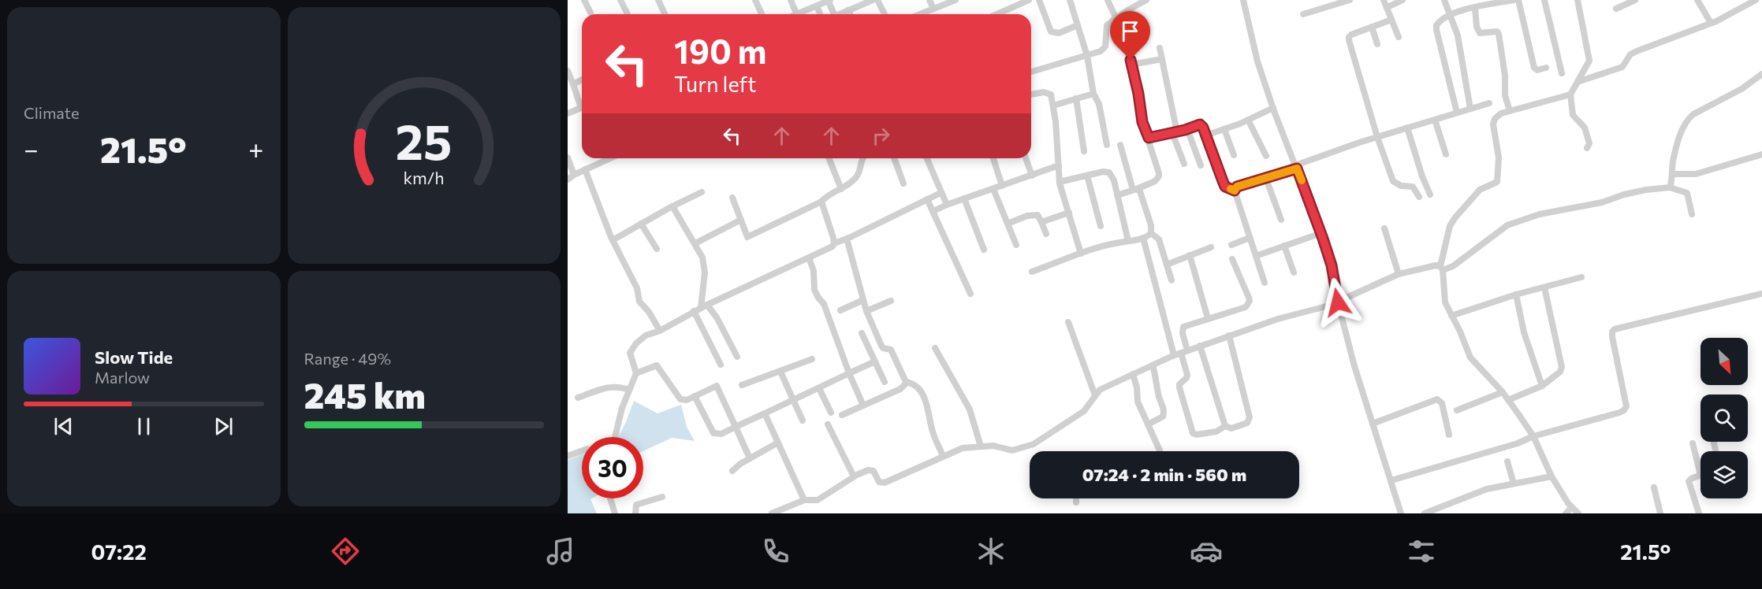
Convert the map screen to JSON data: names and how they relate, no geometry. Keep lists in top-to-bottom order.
{
  "north": "bottom right",
  "page": {
    "tile": [
      "Climate",
      ["Range · 49%", "245 km"]
    ],
    "turn": ["190 m", "Turn left"],
    "heat": ["−", "21.5°", "+"],
    "song": ["Slow Tide", "Marlow"],
    "limit": "30",
    "trip": "07:24 · 2 min · 560 m",
    "tabs": ["07:22", "21.5°"],
    "gauge": ["25", "km/h"]
  }
}
